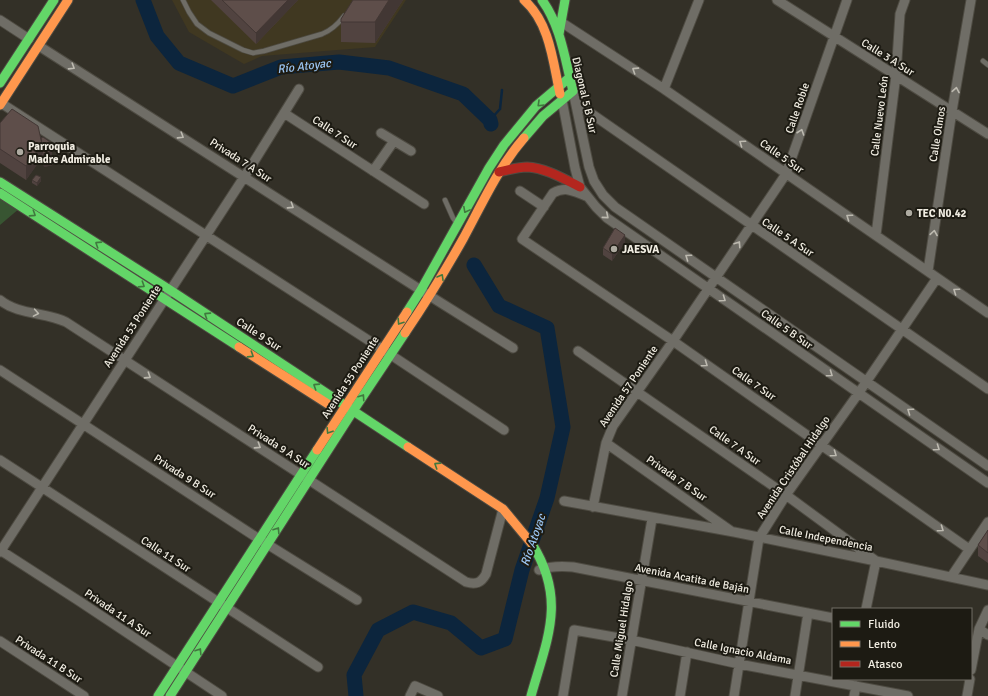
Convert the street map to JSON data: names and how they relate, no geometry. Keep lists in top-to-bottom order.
{
  "streets": {
    "main road": ["Diagonal 5 B Sur", "Calle 9 Sur", "Avenida 55 Poniente"],
    "street": [
      "Calle 3 A Sur",
      "Calle Roble",
      "Calle Nuevo León",
      "Calle 7 Sur",
      "Calle Olmos",
      "Calle 5 Sur",
      "Privada 7 A Sur",
      "Calle 5 A Sur",
      "Avenida 53 Poniente",
      "Calle 5 B Sur",
      "Avenida 57 Poniente",
      "Calle 7 A Sur",
      "Privada 9 A Sur",
      "Avenida Cristóbal Hidalgo",
      "Privada 9 B Sur",
      "Privada 7 B Sur",
      "Calle Independencia",
      "Calle 11 Sur",
      "Avenida Acatita de Baján",
      "Privada 11 A Sur",
      "Calle Miguel Hidalgo",
      "Calle Ignacio Aldama",
      "Privada 11 B Sur"
    ]
  },
  "crossings": [
    ["Calle 3 A Sur", "Calle Roble"],
    ["Calle 3 A Sur", "Calle Nuevo León"],
    ["Calle 3 A Sur", "Calle Olmos"],
    ["Diagonal 5 B Sur", "Calle 5 A Sur"],
    ["Diagonal 5 B Sur", "Calle 5 B Sur"],
    ["Diagonal 5 B Sur", "Avenida 55 Poniente"],
    ["Calle Roble", "Calle 5 Sur"],
    ["Calle Roble", "Calle 5 A Sur"],
    ["Calle Roble", "Calle 5 B Sur"],
    ["Calle Roble", "Avenida 57 Poniente"],
    ["Calle Nuevo León", "Calle 5 Sur"],
    ["Calle 7 Sur", "Avenida 53 Poniente"],
    ["Calle 7 Sur", "Avenida 57 Poniente"],
    ["Calle 7 Sur", "Avenida Cristóbal Hidalgo"],
    ["Calle Olmos", "Calle 5 Sur"],
    ["Calle 5 Sur", "Avenida Cristóbal Hidalgo"],
    ["Privada 7 A Sur", "Avenida 53 Poniente"],
    ["Privada 7 A Sur", "Avenida 55 Poniente"],
    ["Calle 5 A Sur", "Avenida Cristóbal Hidalgo"],
    ["Avenida 53 Poniente", "Calle 9 Sur"],
    ["Avenida 53 Poniente", "Privada 9 A Sur"],
    ["Avenida 53 Poniente", "Privada 9 B Sur"],
    ["Avenida 53 Poniente", "Calle 11 Sur"],
    ["Avenida 53 Poniente", "Privada 11 A Sur"],
    ["Calle 5 B Sur", "Avenida 57 Poniente"],
    ["Calle 5 B Sur", "Avenida Cristóbal Hidalgo"],
    ["Calle 9 Sur", "Avenida 55 Poniente"],
    ["Calle 9 Sur", "Privada 9 A Sur"],
    ["Calle 9 Sur", "Avenida Acatita de Baján"],
    ["Avenida 55 Poniente", "Privada 9 A Sur"],
    ["Avenida 55 Poniente", "Privada 9 B Sur"],
    ["Avenida 55 Poniente", "Calle 11 Sur"],
    ["Avenida 55 Poniente", "Privada 11 A Sur"],
    ["Avenida 57 Poniente", "Calle 7 A Sur"],
    ["Avenida 57 Poniente", "Privada 7 B Sur"],
    ["Avenida 57 Poniente", "Calle Independencia"],
    ["Calle 7 A Sur", "Avenida Cristóbal Hidalgo"],
    ["Calle 7 A Sur", "Calle Independencia"],
    ["Avenida Cristóbal Hidalgo", "Calle Independencia"],
    ["Avenida Cristóbal Hidalgo", "Avenida Acatita de Baján"],
    ["Avenida Cristóbal Hidalgo", "Calle Ignacio Aldama"],
    ["Privada 7 B Sur", "Calle Independencia"],
    ["Calle Independencia", "Calle Miguel Hidalgo"],
    ["Avenida Acatita de Baján", "Calle Miguel Hidalgo"],
    ["Calle Miguel Hidalgo", "Calle Ignacio Aldama"]
  ],
  "one_way": [
    "Calle Roble",
    "Calle 7 Sur",
    "Calle Olmos",
    "Calle 5 Sur",
    "Privada 9 A Sur"
  ],
  "water": ["Río Atoyac"],
  "places": ["Parroquia Madre Admirable", "TEC N0.42", "JAESVA"],
  "legend": ["Fluido", "Lento", "Atasco"]
}
